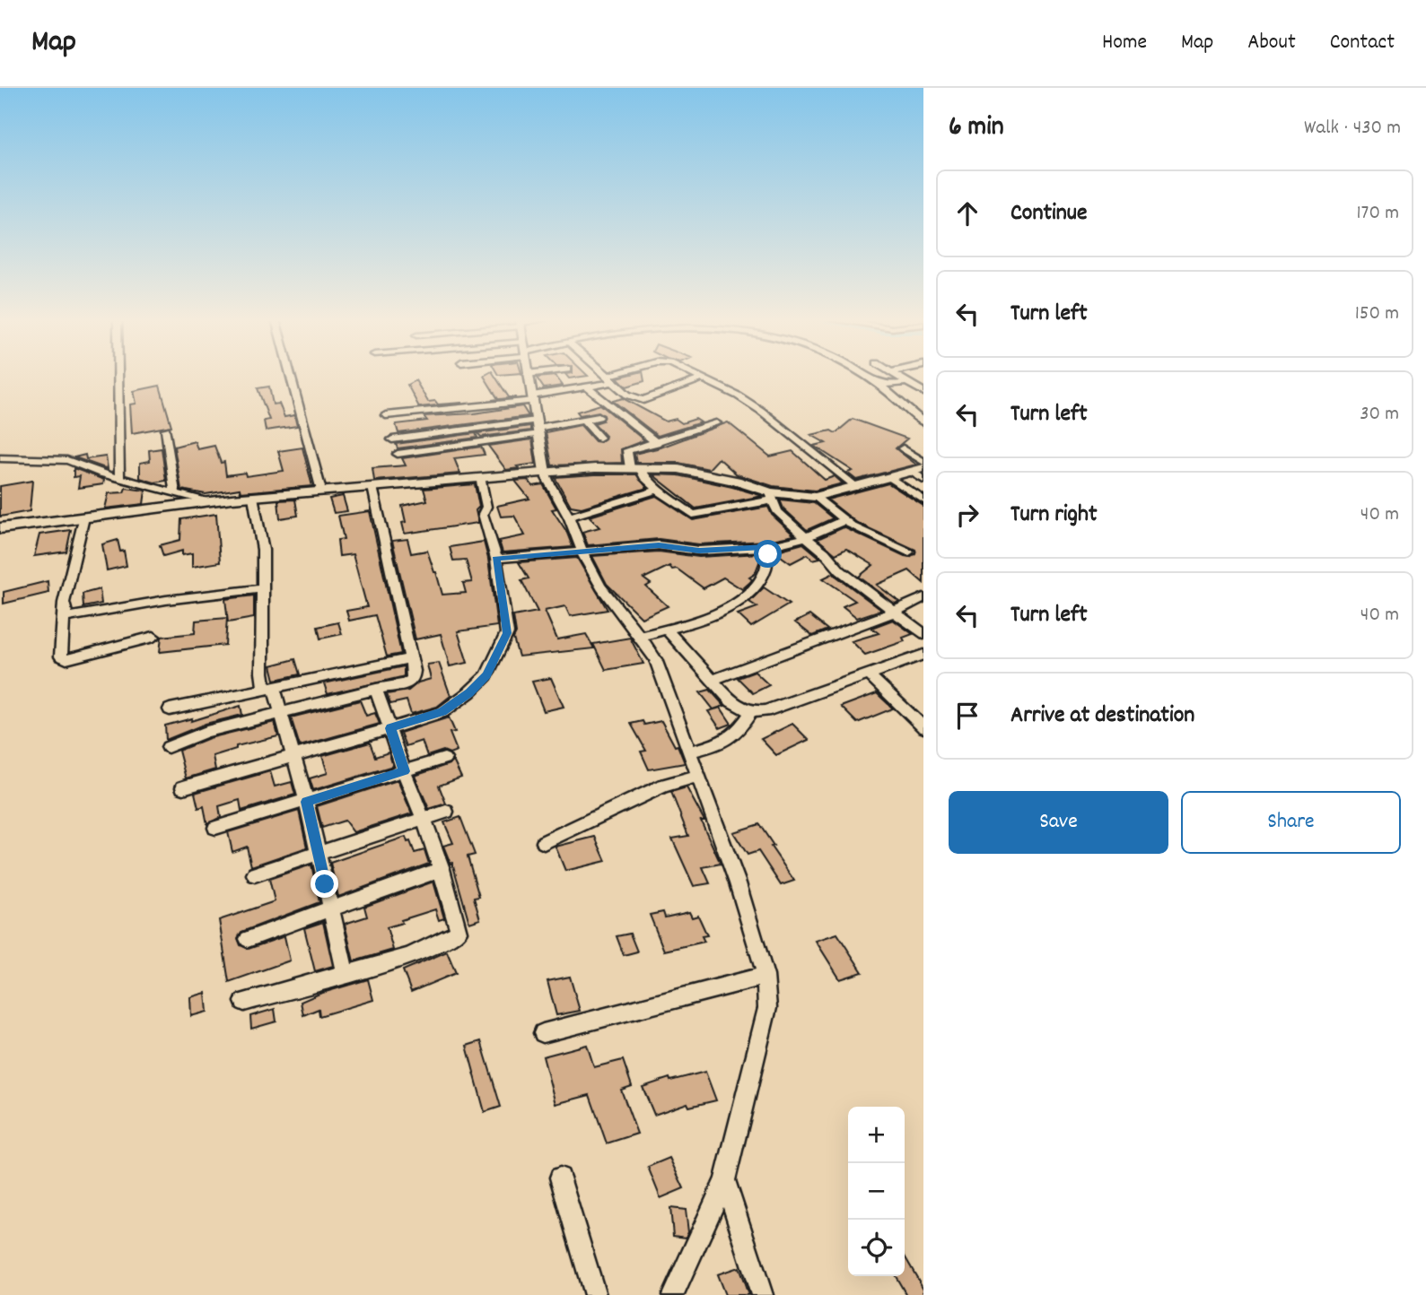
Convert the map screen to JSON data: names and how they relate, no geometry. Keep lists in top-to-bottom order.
{
  "page": {
    "header": "Map",
    "nav": [
      "Home",
      "Map",
      "About",
      "Contact"
    ],
    "heading": ["6 min", "Walk · 430 m"],
    "list": [
      ["Continue", "170 m"],
      ["Turn left", "150 m"],
      ["Turn left", "30 m"],
      ["Turn right", "40 m"],
      ["Turn left", "40 m"],
      "Arrive at destination"
    ],
    "buttons": ["Save", "Share"],
    "map_buttons": ["+", "−"]
  }
}
